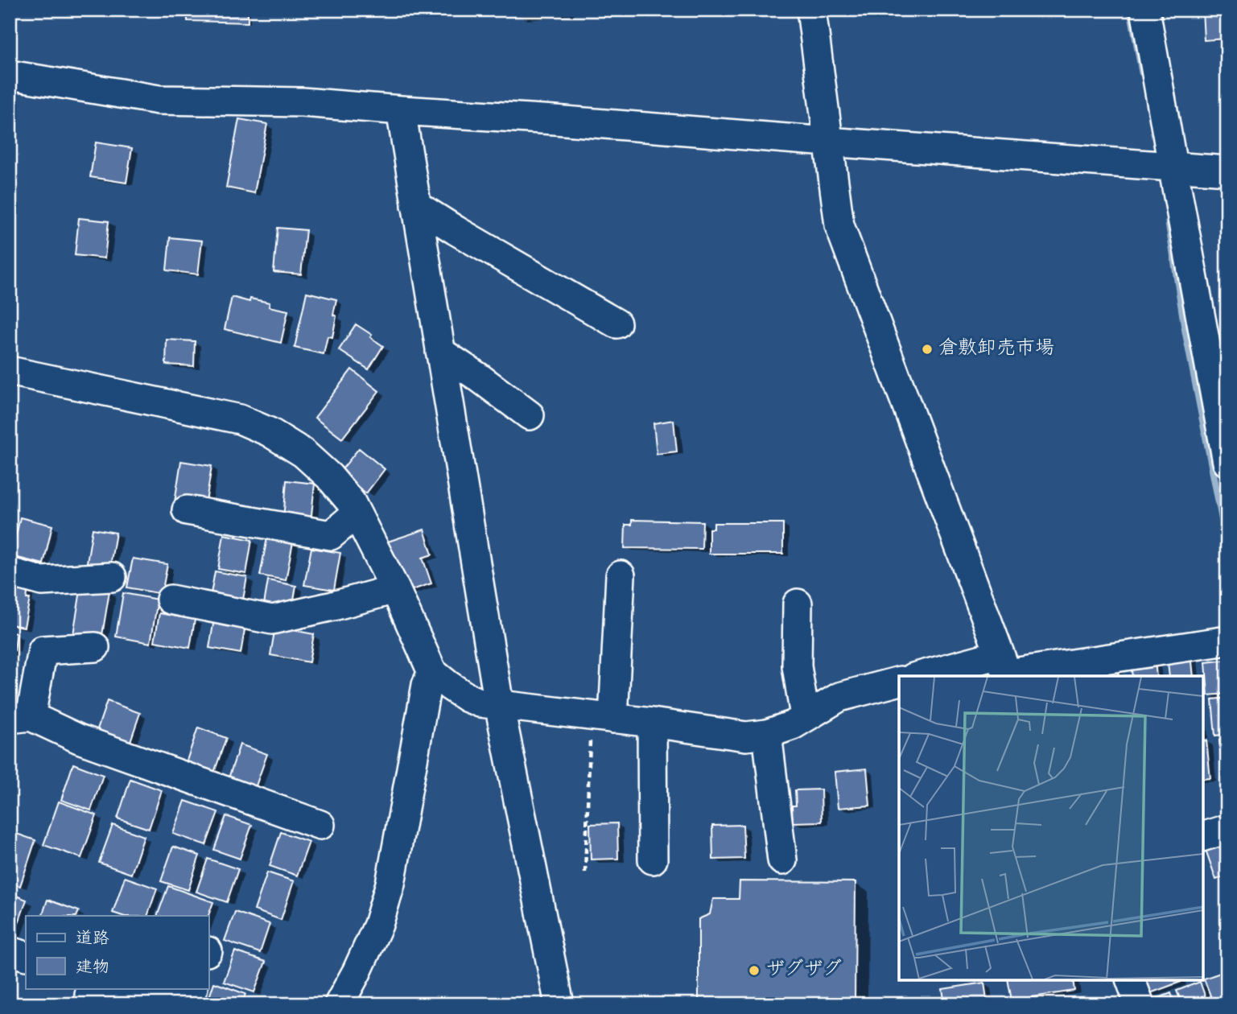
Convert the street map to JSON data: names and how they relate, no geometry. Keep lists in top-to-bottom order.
{
  "places": ["倉敷卸売市場", "ザグザグ"],
  "legend": ["道路", "建物"]
}
